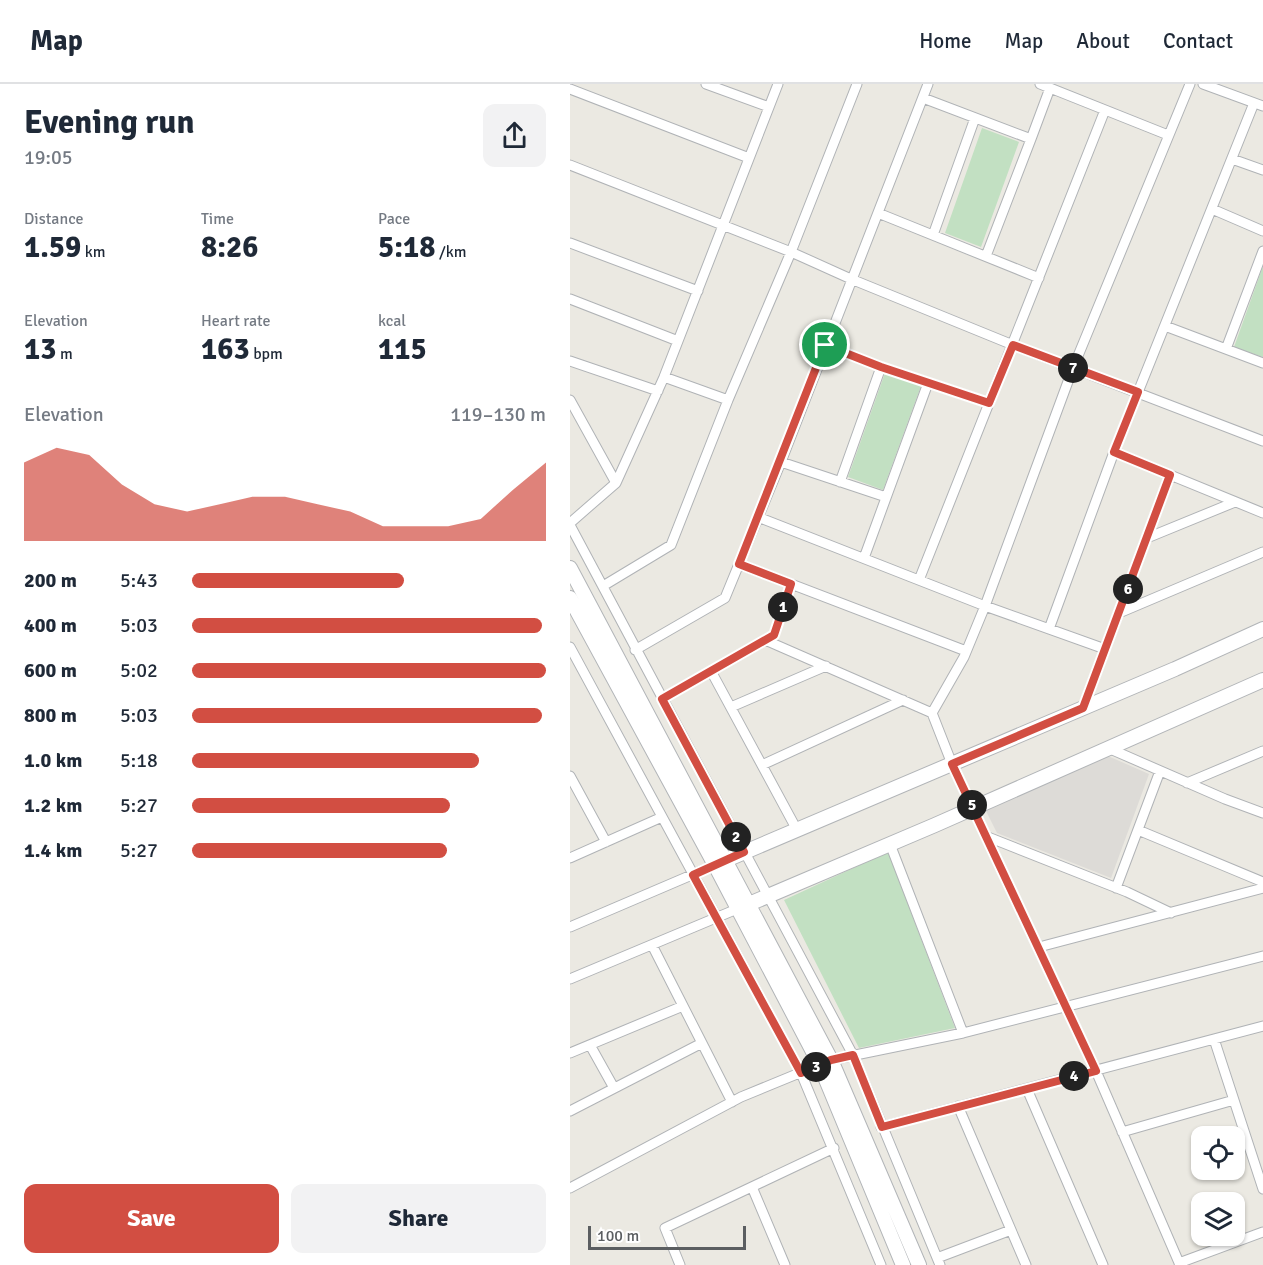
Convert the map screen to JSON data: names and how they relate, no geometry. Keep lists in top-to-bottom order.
{
  "scale_bar": "100 m",
  "page": {
    "header": "Map",
    "nav": [
      "Home",
      "Map",
      "About",
      "Contact"
    ],
    "heading": ["Evening run", "19:05"],
    "stats": [
      ["Distance", "1.59 km"],
      ["Time", "8:26"],
      ["Pace", "5:18 /km"],
      ["Elevation", "13 m"],
      ["Heart rate", "163 bpm"],
      ["kcal", "115"]
    ],
    "pins": [
      "7",
      "6",
      "1",
      "5",
      "2",
      "3",
      "4"
    ],
    "chart": ["Elevation", "119–130 m"],
    "list": [
      {
        "name": "200 m",
        "note": "5:43"
      },
      {
        "name": "400 m",
        "note": "5:03"
      },
      {
        "name": "600 m",
        "note": "5:02"
      },
      {
        "name": "800 m",
        "note": "5:03"
      },
      {
        "name": "1.0 km",
        "note": "5:18"
      },
      {
        "name": "1.2 km",
        "note": "5:27"
      },
      {
        "name": "1.4 km",
        "note": "5:27"
      }
    ],
    "buttons": ["Save", "Share"],
    "scale": "100 m"
  }
}
